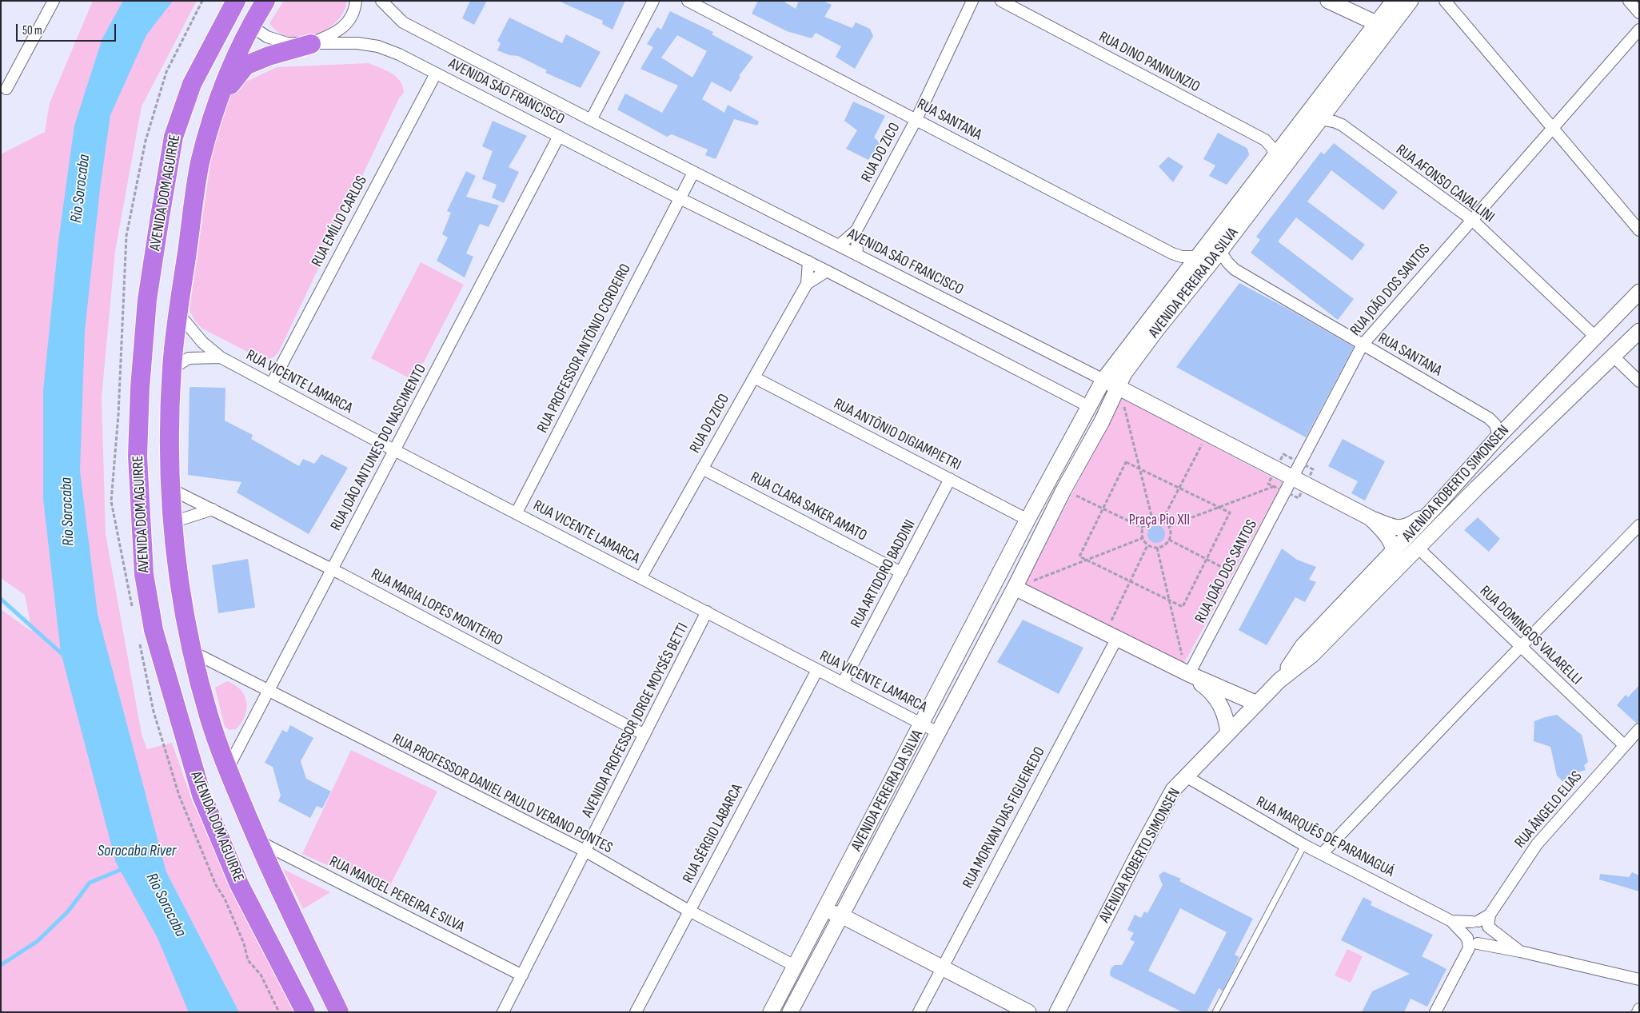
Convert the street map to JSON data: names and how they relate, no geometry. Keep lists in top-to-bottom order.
{
  "streets": {
    "highway": ["AVENIDA DOM AGUIRRE"],
    "main road": ["AVENIDA PEREIRA DA SILVA", "AVENIDA ROBERTO SIMONSEN"],
    "street": [
      "RUA DINO PANNUNZIO",
      "AVENIDA SÃO FRANCISCO",
      "RUA SANTANA",
      "RUA DO ZICO",
      "RUA AFONSO CAVALLINI",
      "RUA EMÍLIO CARLOS",
      "RUA JOÃO DOS SANTOS",
      "RUA PROFESSOR ANTÔNIO CORDEIRO",
      "RUA VICENTE LAMARCA",
      "RUA ANTÔNIO DIGIAMPIETRI",
      "RUA JOÃO ANTUNES DO NASCIMENTO",
      "RUA CLARA SAKER AMATO",
      "RUA ARTIDORO BADDINI",
      "RUA MARIA LOPES MONTEIRO",
      "RUA DOMINGOS VALARELLI",
      "AVENIDA PROFESSOR JORGE MOYSÉS BETTI",
      "RUA PROFESSOR DANIEL PAULO VERANO PONTES",
      "RUA ÂNGELO ELIAS",
      "RUA MORVAN DIAS FIGUEIREDO",
      "RUA SÉRGIO LABARCA",
      "RUA MARQUÊS DE PARANAGUÁ",
      "RUA MANOEL PEREIRA E SILVA"
    ]
  },
  "crossings": [
    ["RUA DINO PANNUNZIO", "AVENIDA PEREIRA DA SILVA"],
    ["AVENIDA SÃO FRANCISCO", "RUA DO ZICO"],
    ["AVENIDA SÃO FRANCISCO", "AVENIDA DOM AGUIRRE"],
    ["AVENIDA SÃO FRANCISCO", "RUA EMÍLIO CARLOS"],
    ["AVENIDA SÃO FRANCISCO", "AVENIDA PEREIRA DA SILVA"],
    ["AVENIDA SÃO FRANCISCO", "RUA PROFESSOR ANTÔNIO CORDEIRO"],
    ["AVENIDA SÃO FRANCISCO", "RUA JOÃO ANTUNES DO NASCIMENTO"],
    ["RUA SANTANA", "RUA DO ZICO"],
    ["RUA SANTANA", "AVENIDA PEREIRA DA SILVA"],
    ["RUA SANTANA", "RUA JOÃO DOS SANTOS"],
    ["RUA SANTANA", "AVENIDA ROBERTO SIMONSEN"],
    ["RUA DO ZICO", "RUA VICENTE LAMARCA"],
    ["RUA DO ZICO", "RUA ANTÔNIO DIGIAMPIETRI"],
    ["RUA DO ZICO", "RUA CLARA SAKER AMATO"],
    ["RUA AFONSO CAVALLINI", "AVENIDA PEREIRA DA SILVA"],
    ["RUA AFONSO CAVALLINI", "RUA JOÃO DOS SANTOS"],
    ["RUA AFONSO CAVALLINI", "AVENIDA ROBERTO SIMONSEN"],
    ["AVENIDA DOM AGUIRRE", "RUA VICENTE LAMARCA"],
    ["AVENIDA DOM AGUIRRE", "RUA JOÃO ANTUNES DO NASCIMENTO"],
    ["AVENIDA DOM AGUIRRE", "RUA MARIA LOPES MONTEIRO"],
    ["AVENIDA DOM AGUIRRE", "RUA PROFESSOR DANIEL PAULO VERANO PONTES"],
    ["AVENIDA DOM AGUIRRE", "RUA MANOEL PEREIRA E SILVA"],
    ["RUA EMÍLIO CARLOS", "RUA VICENTE LAMARCA"],
    ["AVENIDA PEREIRA DA SILVA", "RUA VICENTE LAMARCA"],
    ["AVENIDA PEREIRA DA SILVA", "RUA ANTÔNIO DIGIAMPIETRI"],
    ["AVENIDA PEREIRA DA SILVA", "RUA PROFESSOR DANIEL PAULO VERANO PONTES"],
    ["RUA PROFESSOR ANTÔNIO CORDEIRO", "RUA VICENTE LAMARCA"],
    ["RUA VICENTE LAMARCA", "RUA JOÃO ANTUNES DO NASCIMENTO"],
    ["RUA VICENTE LAMARCA", "RUA ARTIDORO BADDINI"],
    ["RUA VICENTE LAMARCA", "AVENIDA PROFESSOR JORGE MOYSÉS BETTI"],
    ["RUA VICENTE LAMARCA", "RUA SÉRGIO LABARCA"],
    ["RUA ANTÔNIO DIGIAMPIETRI", "RUA ARTIDORO BADDINI"],
    ["RUA JOÃO ANTUNES DO NASCIMENTO", "RUA MARIA LOPES MONTEIRO"],
    ["RUA JOÃO ANTUNES DO NASCIMENTO", "RUA PROFESSOR DANIEL PAULO VERANO PONTES"],
    ["AVENIDA ROBERTO SIMONSEN", "RUA DOMINGOS VALARELLI"],
    ["AVENIDA ROBERTO SIMONSEN", "RUA MARQUÊS DE PARANAGUÁ"],
    ["RUA CLARA SAKER AMATO", "RUA ARTIDORO BADDINI"],
    ["RUA MARIA LOPES MONTEIRO", "AVENIDA PROFESSOR JORGE MOYSÉS BETTI"],
    ["RUA DOMINGOS VALARELLI", "RUA ÂNGELO ELIAS"],
    ["AVENIDA PROFESSOR JORGE MOYSÉS BETTI", "RUA PROFESSOR DANIEL PAULO VERANO PONTES"],
    ["AVENIDA PROFESSOR JORGE MOYSÉS BETTI", "RUA MANOEL PEREIRA E SILVA"],
    ["RUA PROFESSOR DANIEL PAULO VERANO PONTES", "RUA SÉRGIO LABARCA"],
    ["RUA ÂNGELO ELIAS", "RUA MARQUÊS DE PARANAGUÁ"]
  ],
  "water": ["Rio Sorocaba", "Sorocaba River"],
  "parks": ["Praça Pio XII"],
  "scale_bar": "50 m"
}
